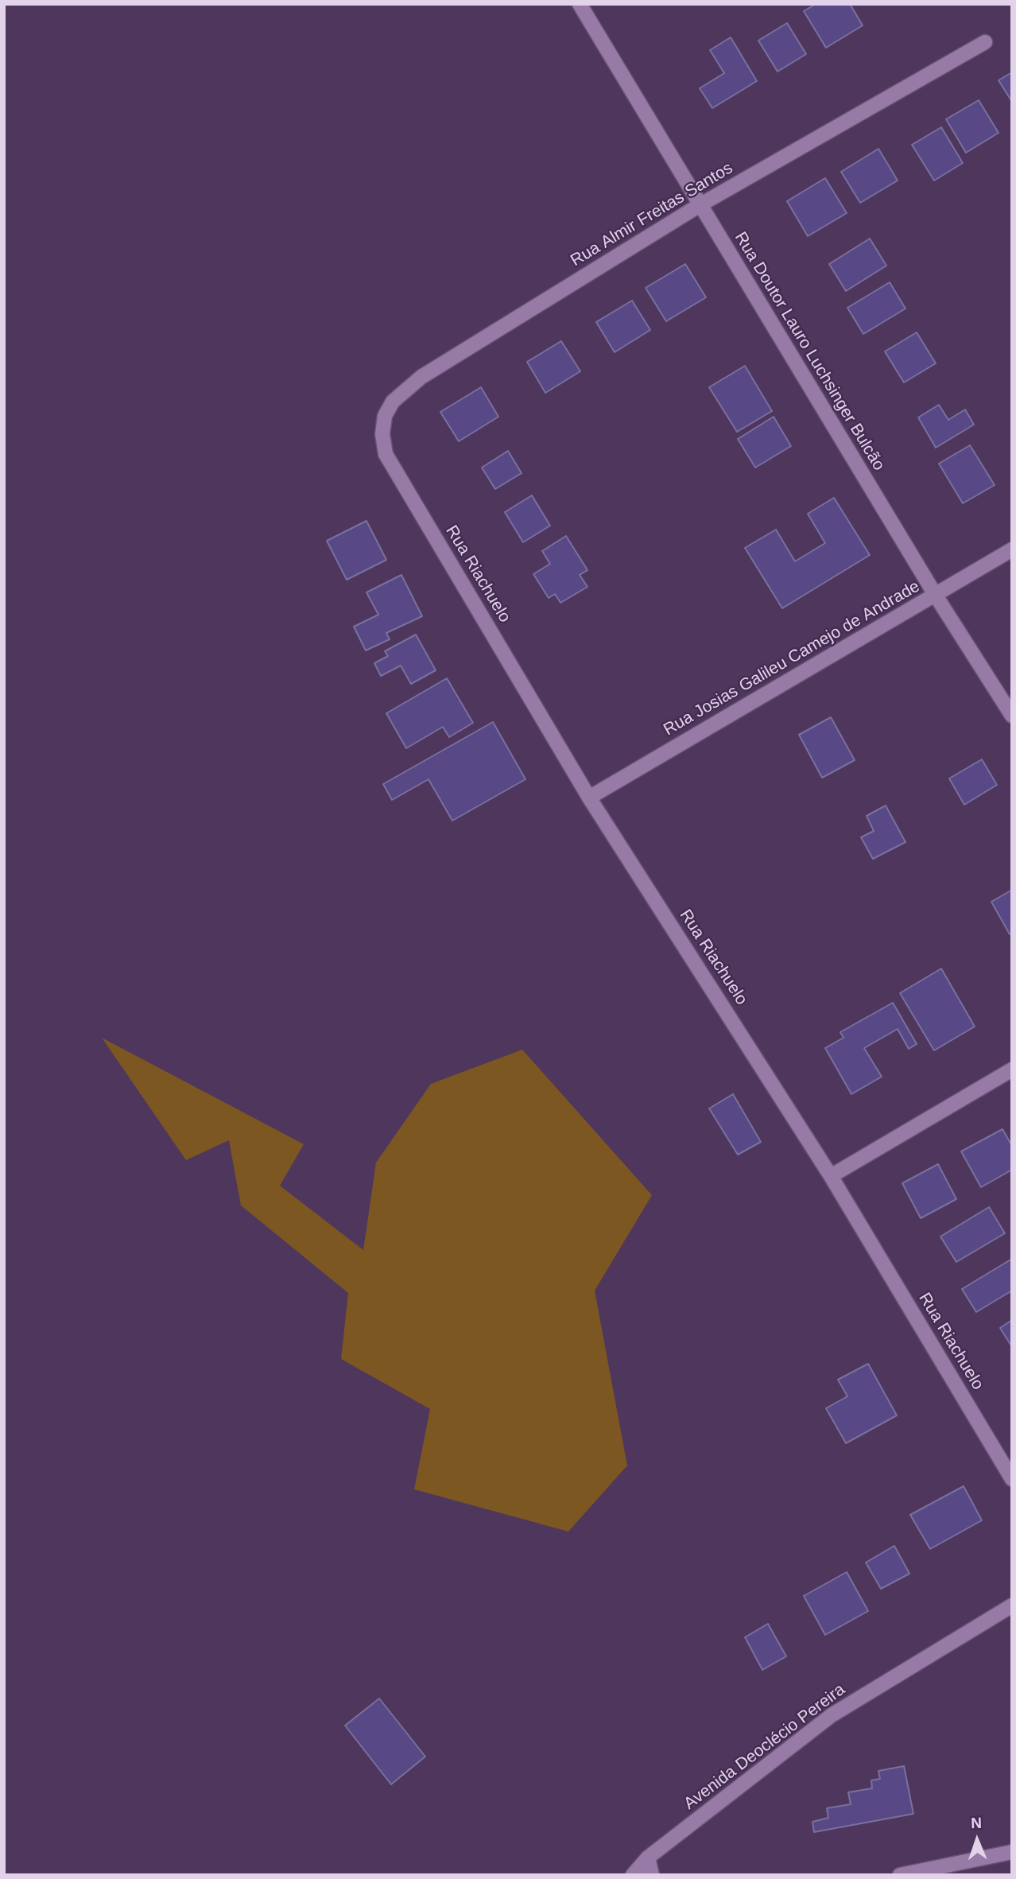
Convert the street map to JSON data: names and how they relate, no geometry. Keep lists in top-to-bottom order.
{
  "streets": {
    "street": [
      "Rua Almir Freitas Santos",
      "Rua Doutor Lauro Luchsinger Bulcão",
      "Rua Riachuelo",
      "Rua Josias Galileu Camejo de Andrade",
      "Avenida Deoclécio Pereira"
    ]
  },
  "crossings": [
    ["Rua Almir Freitas Santos", "Rua Doutor Lauro Luchsinger Bulcão"],
    ["Rua Almir Freitas Santos", "Rua Riachuelo"],
    ["Rua Doutor Lauro Luchsinger Bulcão", "Rua Josias Galileu Camejo de Andrade"],
    ["Rua Riachuelo", "Rua Josias Galileu Camejo de Andrade"]
  ],
  "north": "top"
}
